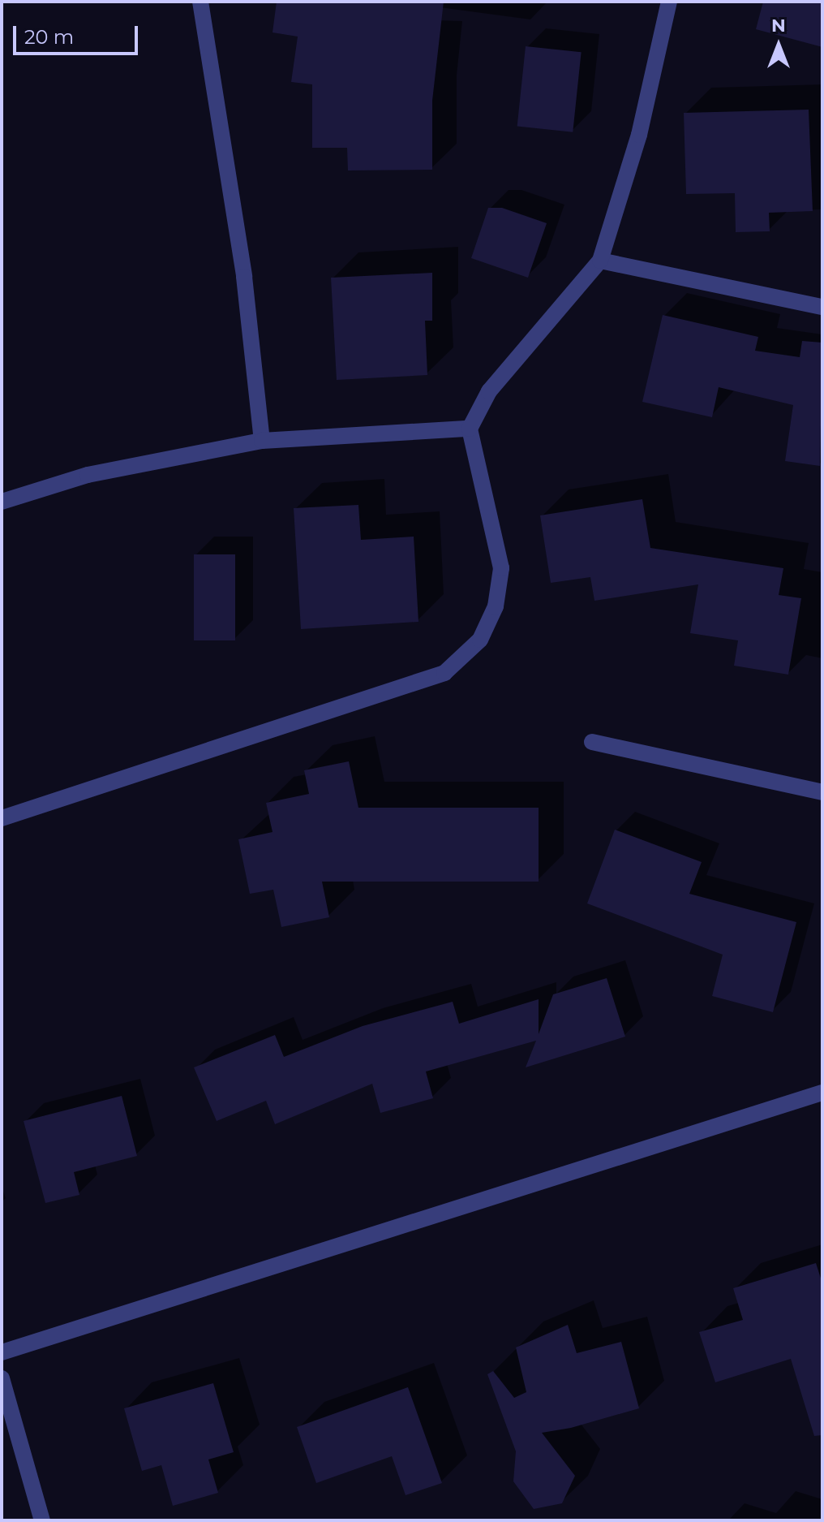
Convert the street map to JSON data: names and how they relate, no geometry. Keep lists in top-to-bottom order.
{
  "scale_bar": "20 m",
  "north": "top"
}
